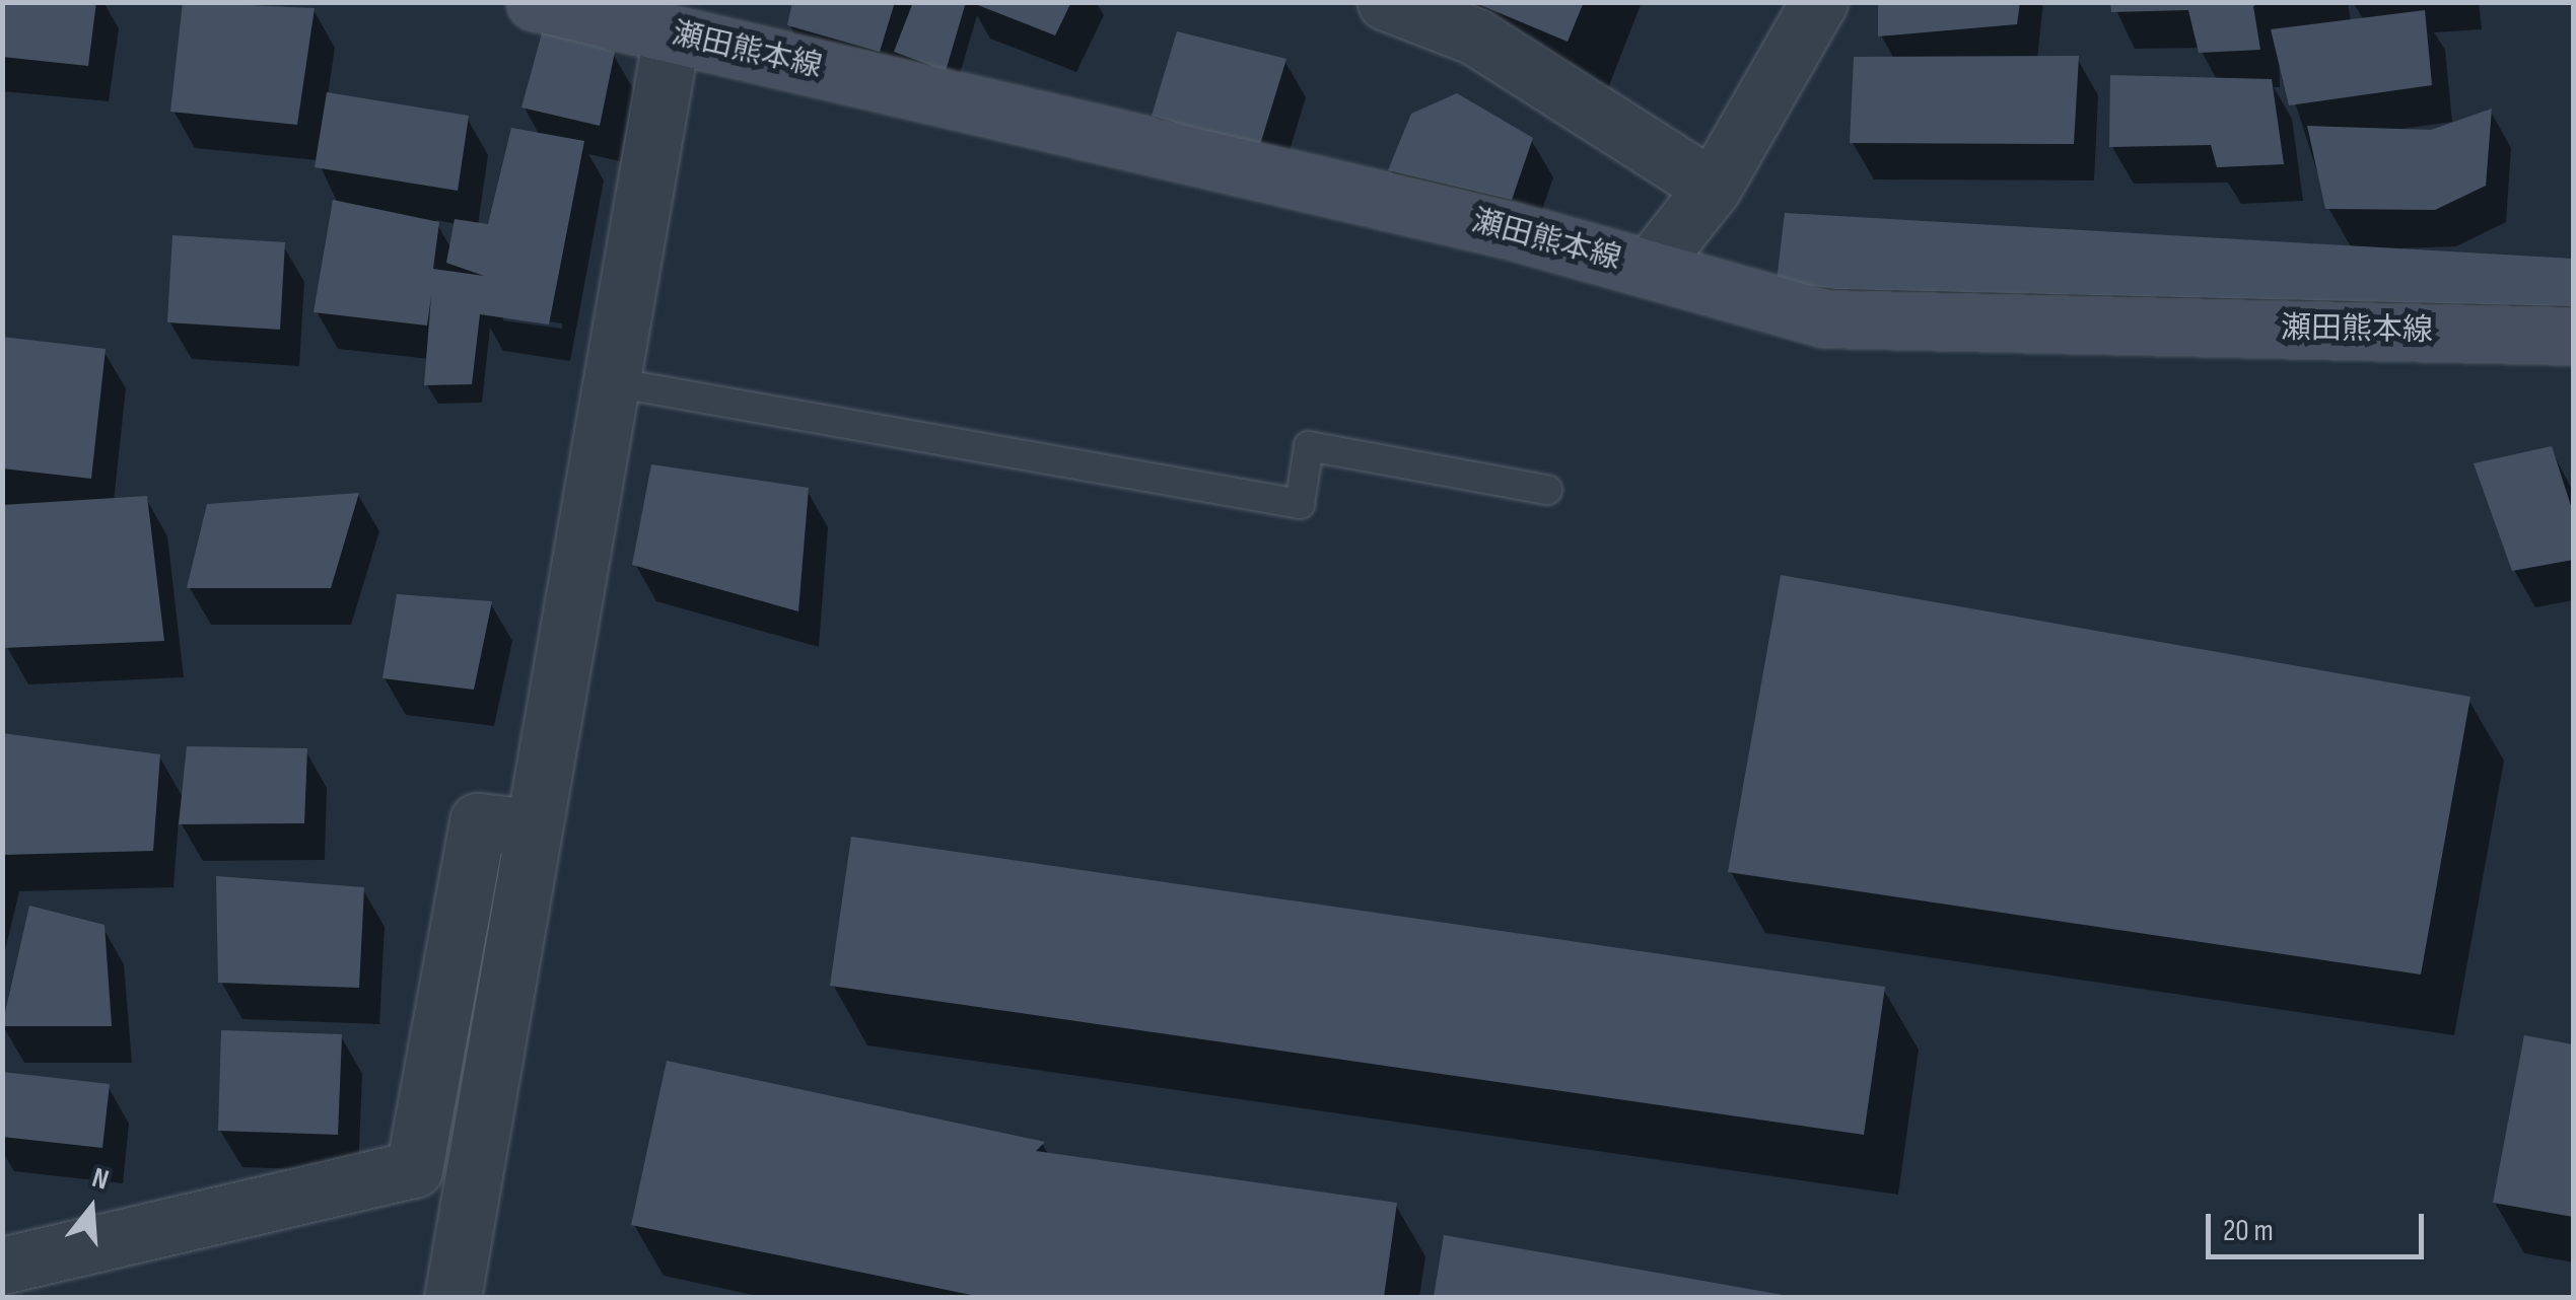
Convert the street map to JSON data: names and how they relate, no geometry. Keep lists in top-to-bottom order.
{
  "streets": {
    "main road": ["瀬田熊本線"]
  },
  "scale_bar": "20 m",
  "north": "top"
}
